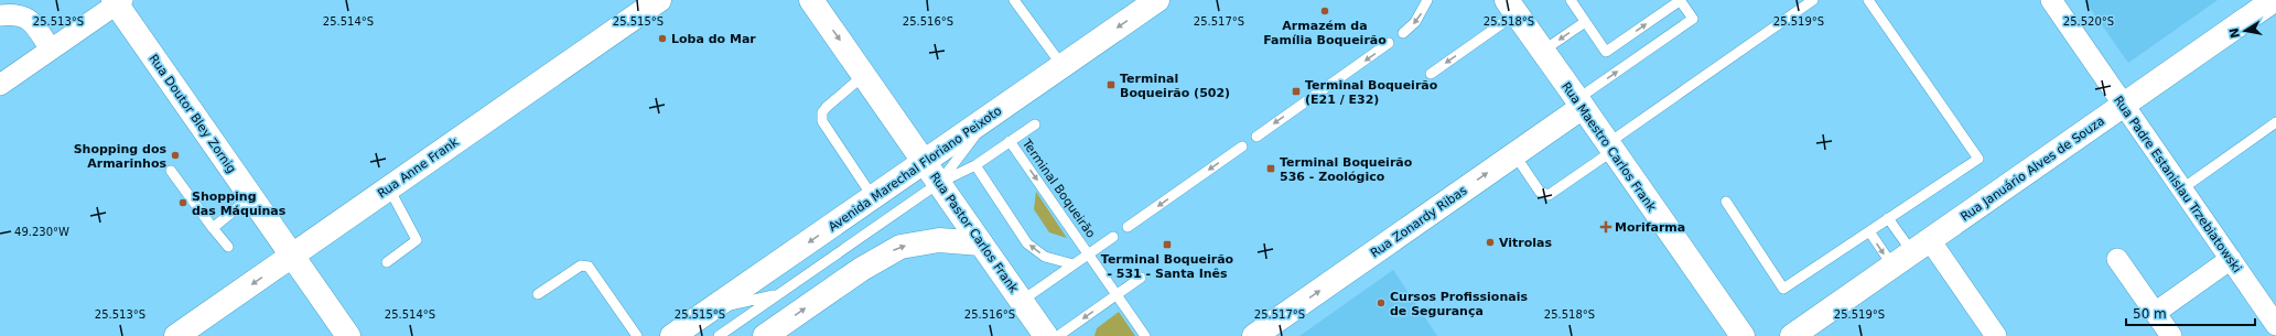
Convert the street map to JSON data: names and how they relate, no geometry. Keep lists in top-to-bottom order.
{
  "streets": {
    "main road": [
      "Rua Doutor Bley Zornig",
      "Rua Maestro Carlos Frank",
      "Rua Anne Frank",
      "Avenida Marechal Floriano Peixoto",
      "Rua Januário Alves de Souza",
      "Rua Zonardy Ribas",
      "Rua Pastor Carlos Frank"
    ],
    "street": ["Rua Padre Estanislau Trzebiatowski"],
    "lane": ["Terminal Boqueirão"]
  },
  "crossings": [
    ["Rua Doutor Bley Zornig", "Rua Anne Frank"],
    ["Rua Maestro Carlos Frank", "Rua Zonardy Ribas"],
    ["Avenida Marechal Floriano Peixoto", "Rua Pastor Carlos Frank"],
    ["Rua Januário Alves de Souza", "Rua Padre Estanislau Trzebiatowski"],
    ["Terminal Boqueirão", "Rua Pastor Carlos Frank"]
  ],
  "one_way": ["Rua Zonardy Ribas"],
  "places": {
    "other": [
      "Armazém da Família Boqueirão",
      "Loba do Mar",
      "Shopping dos Armarinhos",
      "Shopping das Máquinas",
      "Vitrolas",
      "Cursos Profissionais de Segurança"
    ],
    "transit": [
      "Terminal Boqueirão (502)",
      "Terminal Boqueirão (E21 / E32)",
      "Terminal Boqueirão 536 - Zoológico",
      "Terminal Boqueirão - 531 - Santa Inês"
    ],
    "health": ["Morifarma"]
  },
  "scale_bar": "50 m",
  "north": "left",
  "coordinates": [
    "25.513°S",
    "25.514°S",
    "25.515°S",
    "25.516°S",
    "25.517°S",
    "25.518°S",
    "25.519°S",
    "25.520°S",
    "49.230°W"
  ]
}
